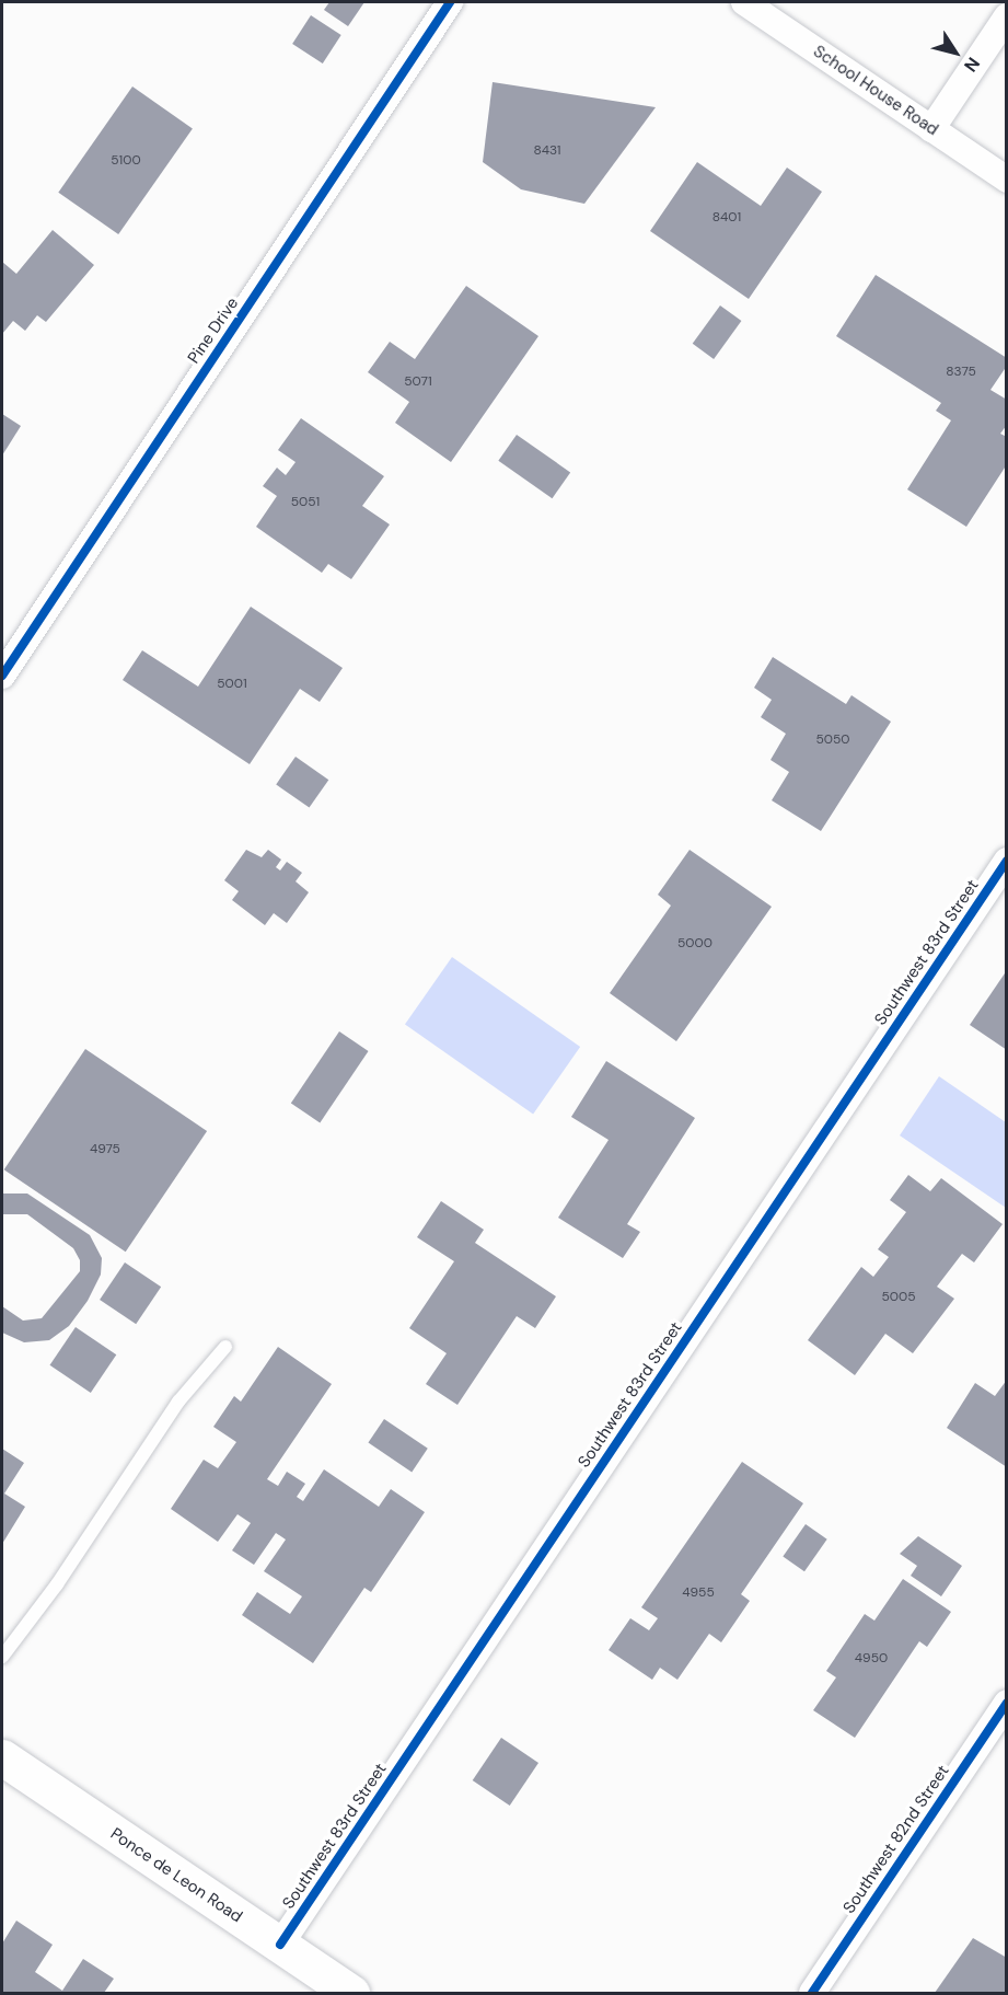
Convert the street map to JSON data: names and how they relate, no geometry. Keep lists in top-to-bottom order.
{
  "streets": {
    "street": [
      "School House Road",
      "Pine Drive",
      "Southwest 83rd Street",
      "Southwest 82nd Street",
      "Ponce de Leon Road"
    ]
  },
  "crossings": [
    ["Southwest 83rd Street", "Ponce de Leon Road"]
  ],
  "house_numbers": [
    "8431",
    "5100",
    "8401",
    "8375",
    "5071",
    "5051",
    "5001",
    "5050",
    "5000",
    "4975",
    "5005",
    "4955",
    "4950"
  ],
  "north": "bottom right"
}
